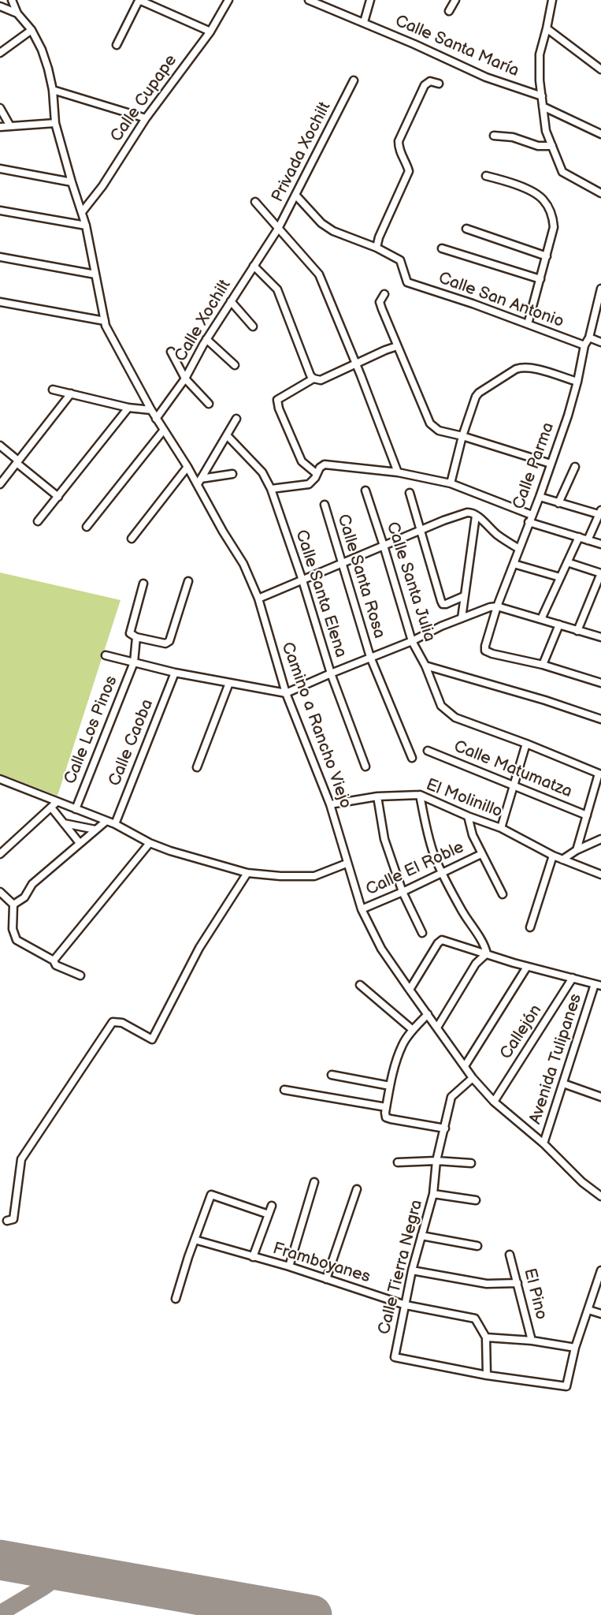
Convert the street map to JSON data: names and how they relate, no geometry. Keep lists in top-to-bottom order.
{
  "streets": {
    "street": [
      "Calle Santa María",
      "Calle Cupape",
      "Privada Xochilt",
      "Calle San Antonio",
      "Calle Xochilt",
      "Calle Parma",
      "Calle Santa Rosa",
      "Calle Santa Julia",
      "Calle Santa Elena",
      "Camino a Rancho Viejo",
      "Calle Los Pinos",
      "Calle Caoba",
      "Calle Matumatza",
      "El Molinillo",
      "Calle El Roble",
      "Callejón",
      "Avenida Tulipanes",
      "Framboyanes",
      "Calle Tierra Negra",
      "El Pino"
    ]
  },
  "crossings": [
    ["Calle Cupape", "Camino a Rancho Viejo"],
    ["Privada Xochilt", "Calle Xochilt"],
    ["Calle San Antonio", "Calle Parma"],
    ["Calle Xochilt", "Camino a Rancho Viejo"],
    ["Camino a Rancho Viejo", "El Molinillo"],
    ["Camino a Rancho Viejo", "Calle El Roble"],
    ["Camino a Rancho Viejo", "Callejón"],
    ["Camino a Rancho Viejo", "Avenida Tulipanes"],
    ["Camino a Rancho Viejo", "Calle Tierra Negra"],
    ["Framboyanes", "Calle Tierra Negra"]
  ]
}
